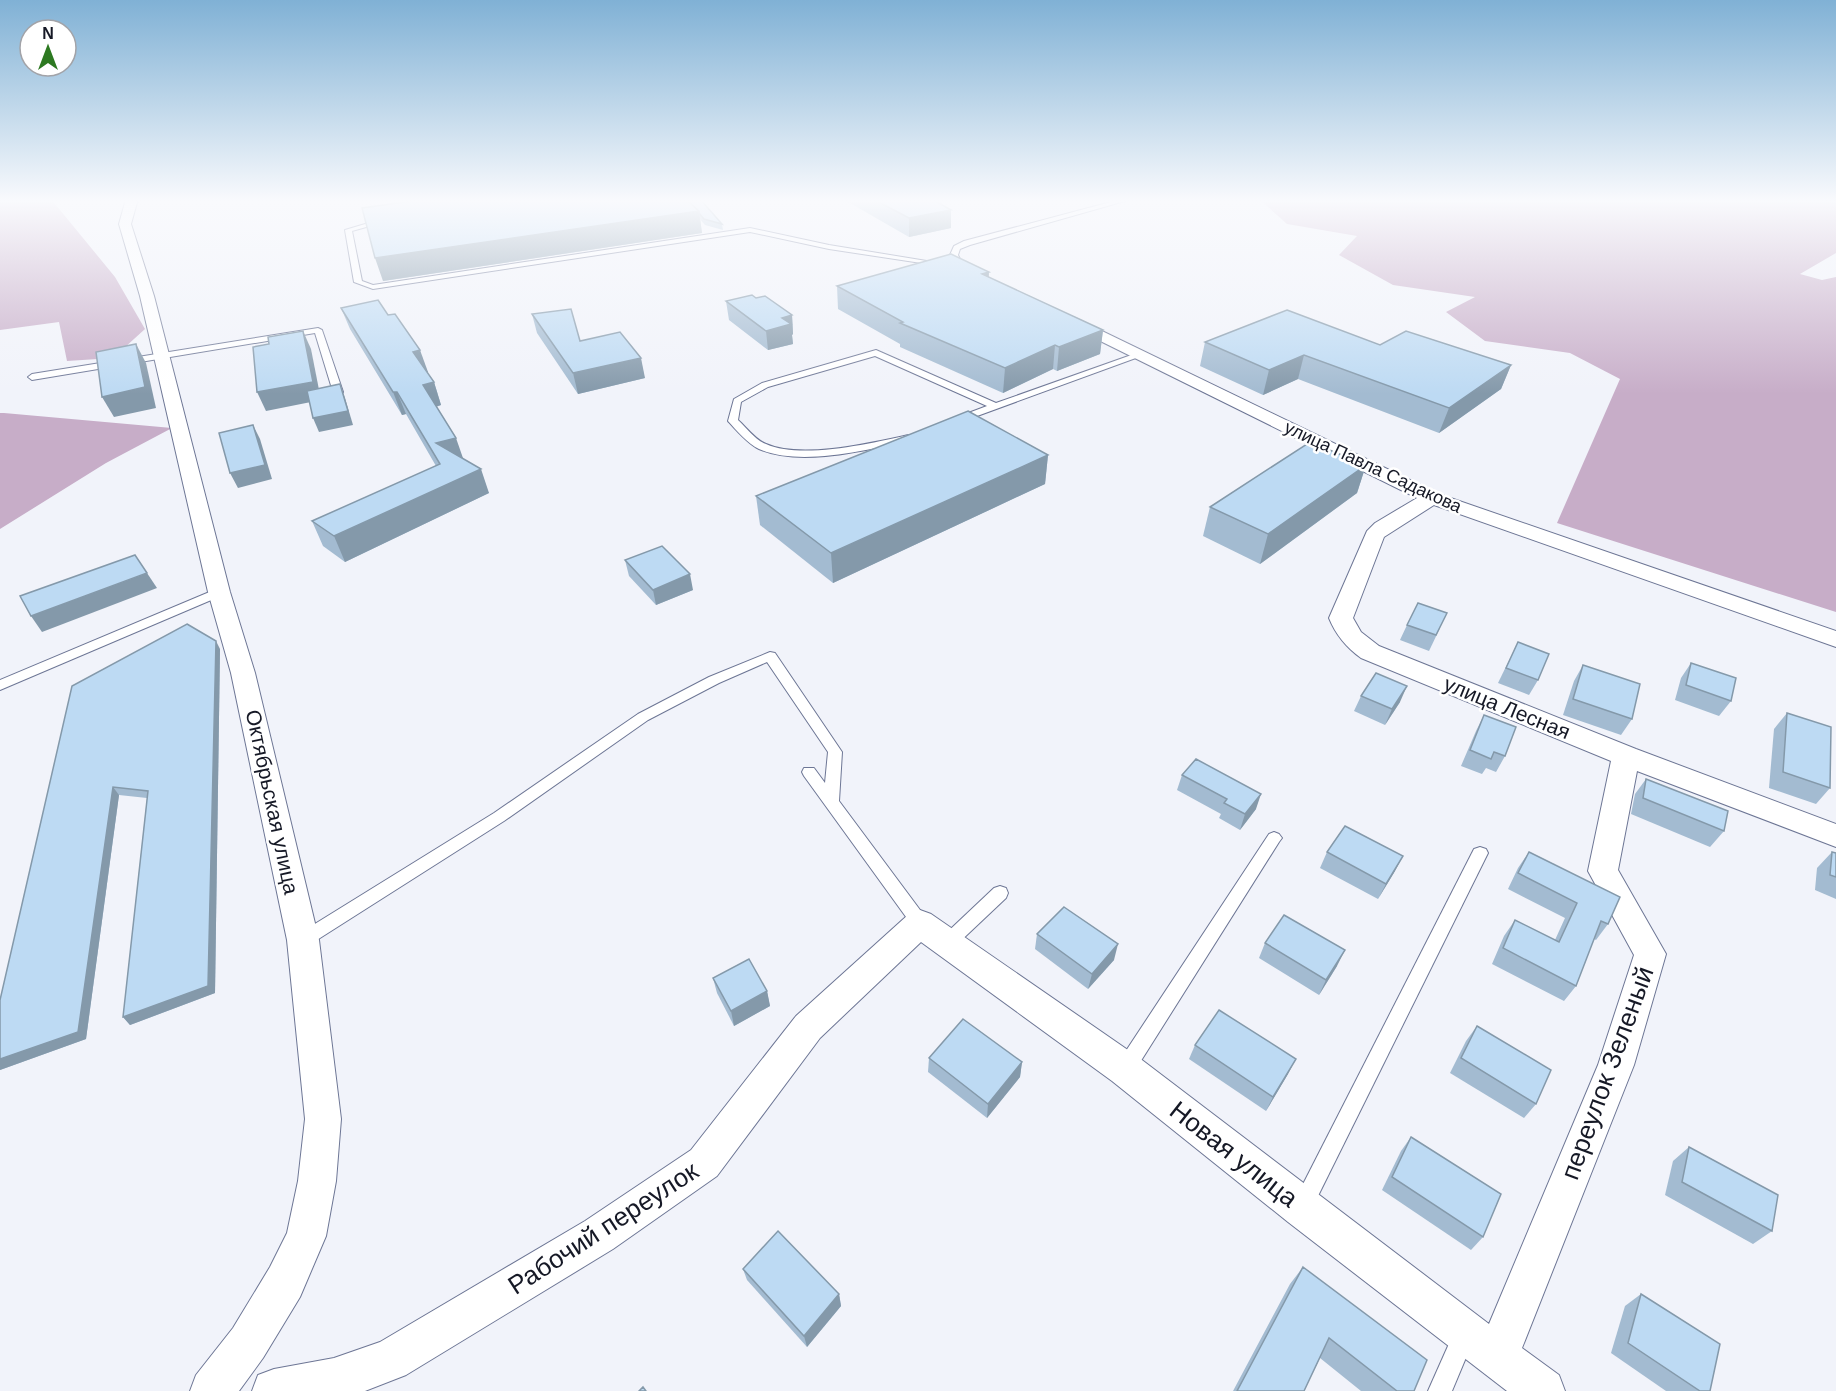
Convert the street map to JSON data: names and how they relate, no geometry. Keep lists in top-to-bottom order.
{
  "streets": {
    "street": [
      "улица Павла Садакова",
      "улица Лесная",
      "Октябрьская улица",
      "переулок Зеленый",
      "Новая улица",
      "Рабочий переулок"
    ]
  },
  "crossings": [
    ["улица Павла Садакова", "улица Лесная"],
    ["улица Лесная", "переулок Зеленый"],
    ["переулок Зеленый", "Новая улица"],
    ["Новая улица", "Рабочий переулок"]
  ],
  "north": "top"
}
